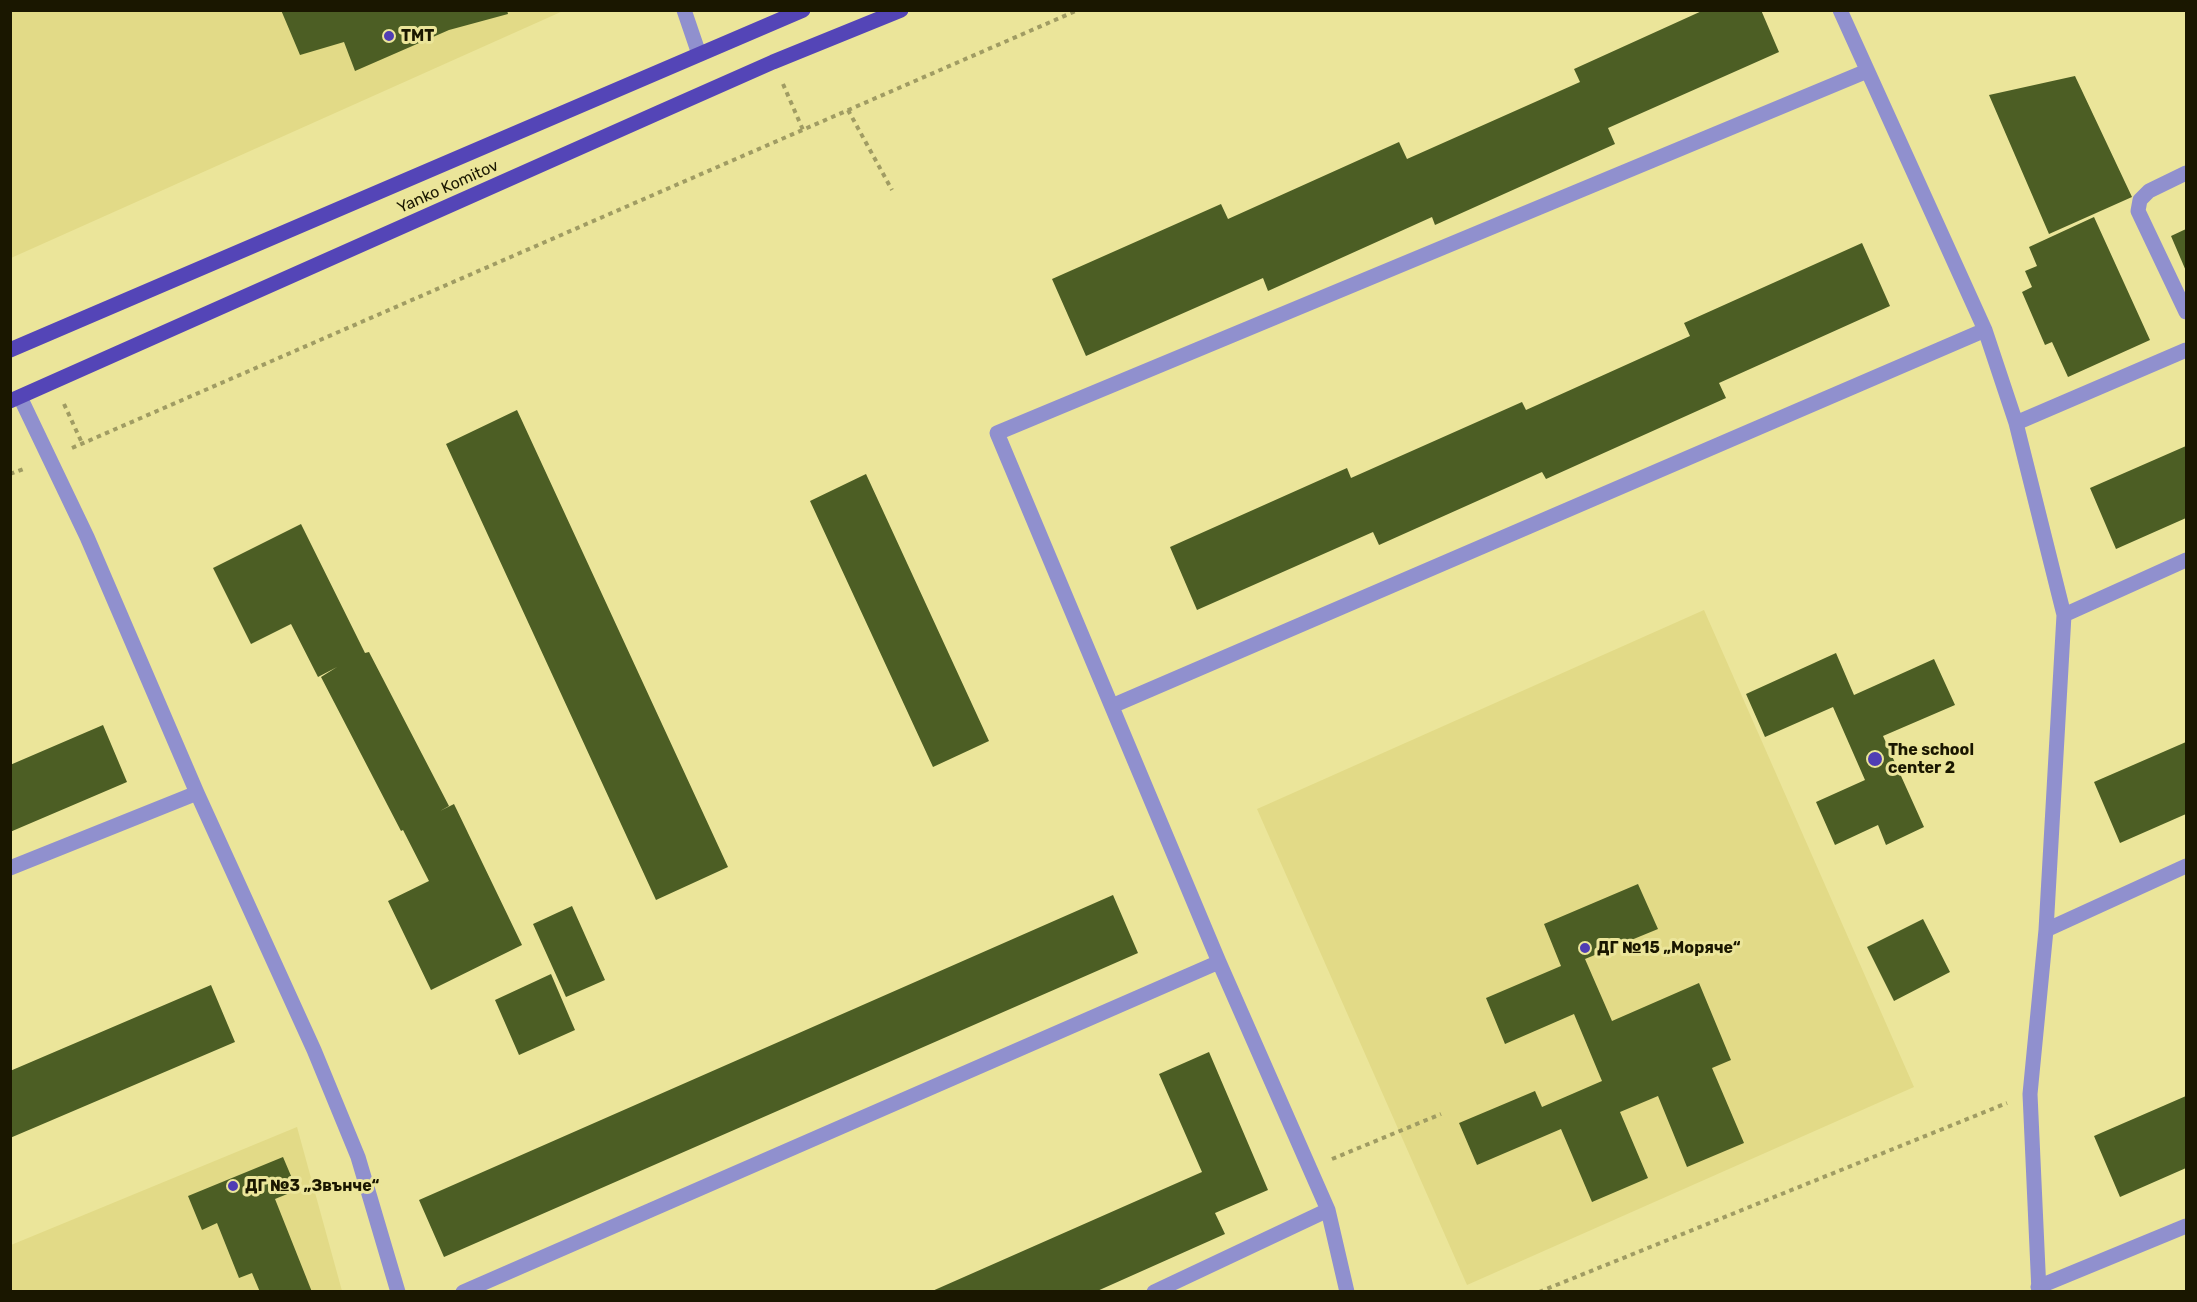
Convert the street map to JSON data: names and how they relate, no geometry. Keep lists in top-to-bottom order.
{
  "streets": {
    "main road": ["Yanko Komitov"]
  },
  "places": [
    "TMT",
    "The school center 2",
    "ДГ №15 „Моряче“",
    "ДГ №3 „Звънче“"
  ]
}
